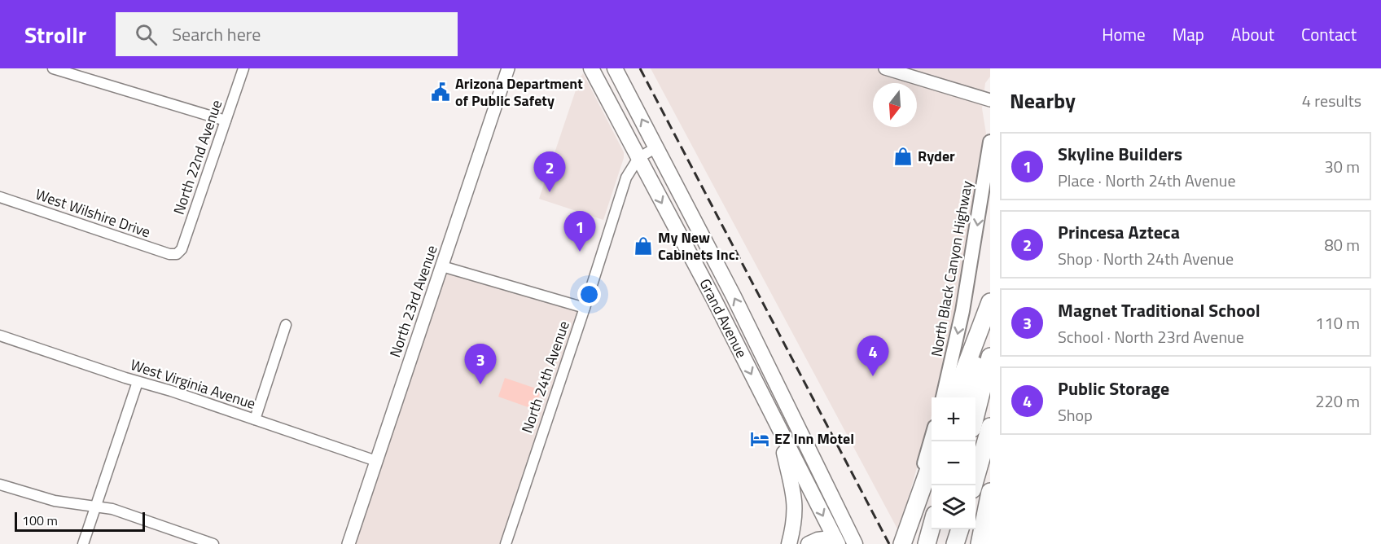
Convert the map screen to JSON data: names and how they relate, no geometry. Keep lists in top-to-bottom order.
{
  "streets": {
    "main road": ["North Black Canyon Highway", "Grand Avenue"],
    "street": [
      "North 22nd Avenue",
      "West Wilshire Drive",
      "North 23rd Avenue",
      "North 24th Avenue",
      "West Virginia Avenue"
    ]
  },
  "crossings": [
    ["North 22nd Avenue", "West Wilshire Drive"],
    ["North 23rd Avenue", "West Virginia Avenue"],
    ["Grand Avenue", "North 24th Avenue"]
  ],
  "one_way": ["North Black Canyon Highway"],
  "places": {
    "public building": ["Arizona Department of Public Safety"],
    "shop": ["Ryder", "My New Cabinets Inc."],
    "hotel": ["EZ Inn Motel"]
  },
  "scale_bar": "100 m",
  "north": "bottom",
  "page": {
    "header": "Strollr",
    "search": "Search here",
    "nav": [
      "Home",
      "Map",
      "About",
      "Contact"
    ],
    "heading": ["Nearby", "4 results"],
    "list": [
      {
        "mark": "1",
        "name": "Skyline Builders",
        "note": "Place · North 24th Avenue",
        "value": "30 m"
      },
      {
        "mark": "2",
        "name": "Princesa Azteca",
        "note": "Shop · North 24th Avenue",
        "value": "80 m"
      },
      {
        "mark": "3",
        "name": "Magnet Traditional School",
        "note": "School · North 23rd Avenue",
        "value": "110 m"
      },
      {
        "mark": "4",
        "name": "Public Storage",
        "note": "Shop",
        "value": "220 m"
      }
    ],
    "pins": [
      "2",
      "1",
      "4",
      "3"
    ],
    "map_buttons": ["+", "−"],
    "scale": "100 m"
  }
}
